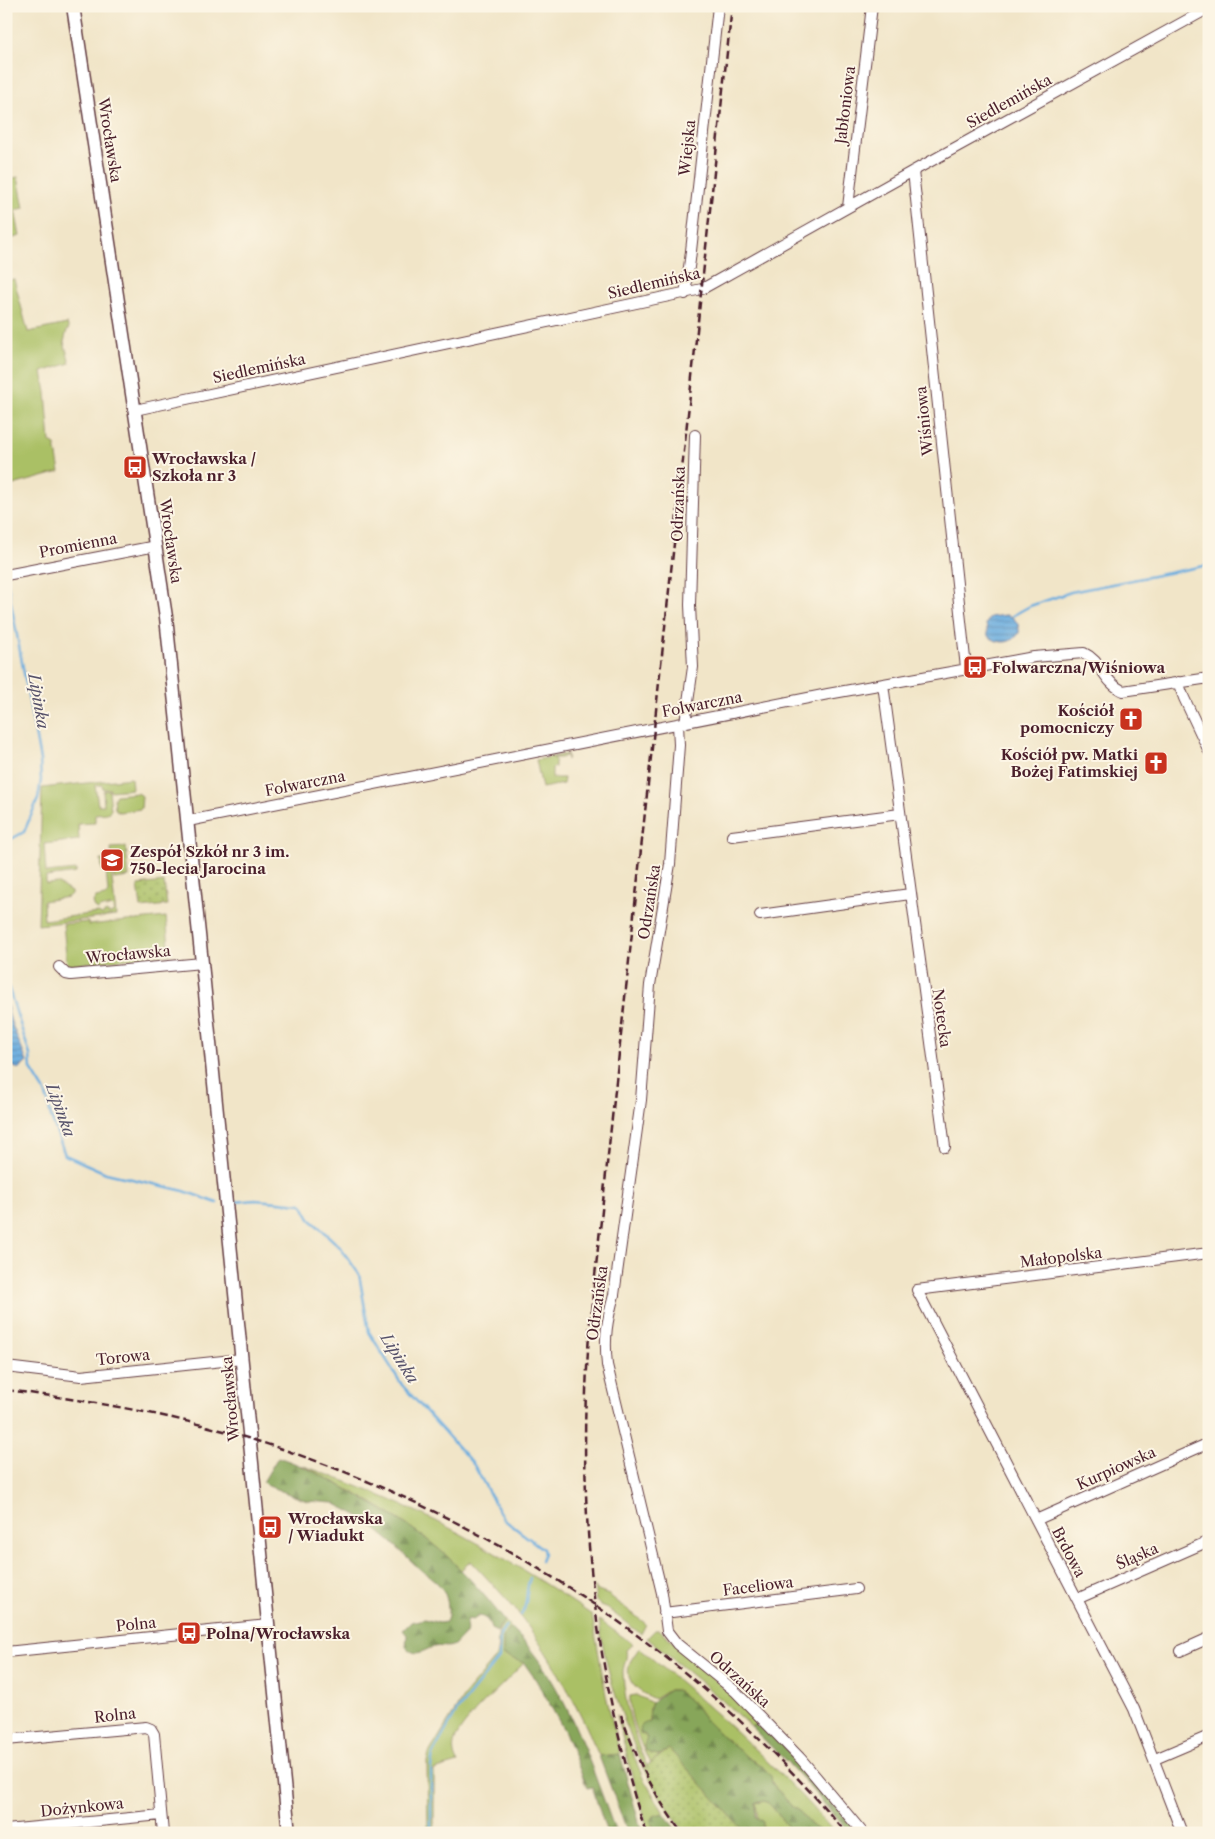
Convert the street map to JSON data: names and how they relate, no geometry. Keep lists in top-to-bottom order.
{
  "streets": {
    "main road": ["Wrocławska"],
    "street": [
      "Siedlemińska",
      "Jabłoniowa",
      "Wiejska",
      "Wiśniowa",
      "Odrzańska",
      "Promienna",
      "Folwarczna",
      "Notecka",
      "Małopolska",
      "Torowa",
      "Kurpiowska",
      "Brdowa",
      "Śląska",
      "Faceliowa",
      "Polna",
      "Rolna",
      "Dożynkowa"
    ]
  },
  "crossings": [
    ["Siedlemińska", "Jabłoniowa"],
    ["Siedlemińska", "Wrocławska"],
    ["Siedlemińska", "Wiejska"],
    ["Siedlemińska", "Wiśniowa"],
    ["Wrocławska", "Promienna"],
    ["Wrocławska", "Folwarczna"],
    ["Wrocławska", "Torowa"],
    ["Wrocławska", "Polna"],
    ["Wiśniowa", "Folwarczna"],
    ["Odrzańska", "Folwarczna"],
    ["Odrzańska", "Faceliowa"],
    ["Folwarczna", "Notecka"],
    ["Małopolska", "Brdowa"],
    ["Kurpiowska", "Brdowa"],
    ["Brdowa", "Śląska"],
    ["Rolna", "Dożynkowa"]
  ],
  "water": ["Lipinka"],
  "places": {
    "bus stop": [
      "Wrocławska / Szkoła nr 3",
      "Folwarczna/Wiśniowa",
      "Wrocławska / Wiadukt",
      "Polna/Wrocławska"
    ],
    "church": ["Kościół pomocniczy", "Kościół pw. Matki Bożej Fatimskiej"],
    "school or university": ["Zespół Szkół nr 3 im. 750-lecia Jarocina"]
  }
}
